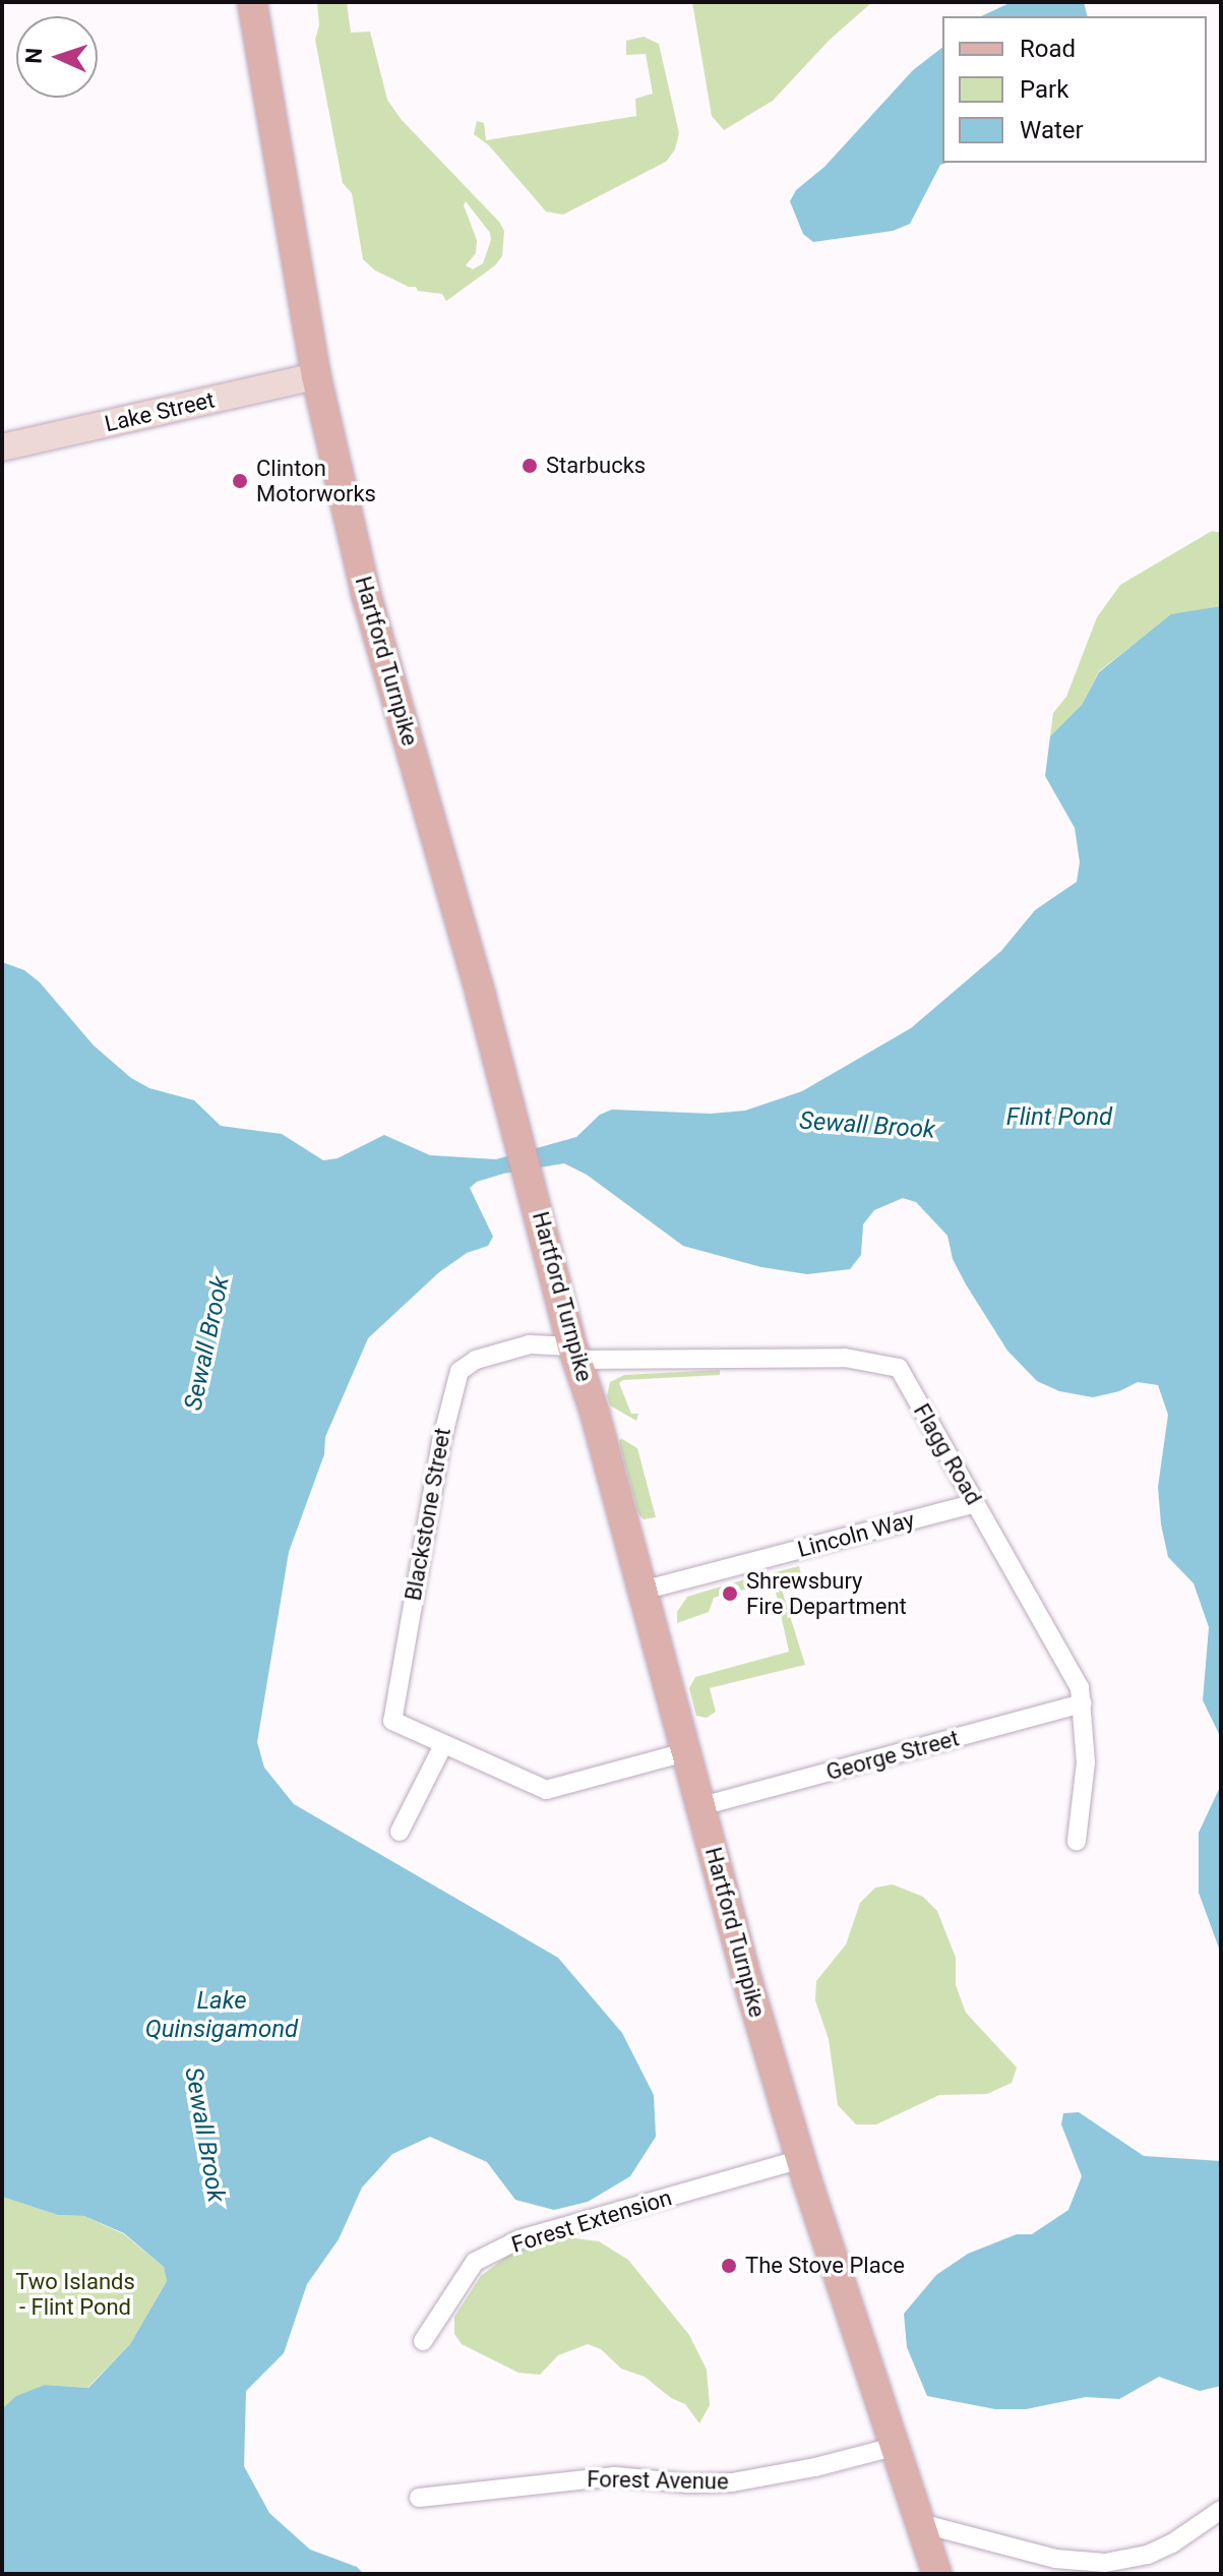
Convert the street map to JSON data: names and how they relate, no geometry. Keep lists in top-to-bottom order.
{
  "streets": {
    "main road": ["Lake Street", "Hartford Turnpike"],
    "street": [
      "Flagg Road",
      "Blackstone Street",
      "Lincoln Way",
      "George Street",
      "Forest Extension",
      "Forest Avenue"
    ]
  },
  "crossings": [
    ["Lake Street", "Hartford Turnpike"],
    ["Hartford Turnpike", "Flagg Road"],
    ["Hartford Turnpike", "Blackstone Street"],
    ["Hartford Turnpike", "Lincoln Way"],
    ["Hartford Turnpike", "George Street"],
    ["Hartford Turnpike", "Forest Extension"],
    ["Hartford Turnpike", "Forest Avenue"],
    ["Flagg Road", "Blackstone Street"],
    ["Flagg Road", "Lincoln Way"],
    ["Flagg Road", "George Street"]
  ],
  "water": ["Flint Pond", "Sewall Brook", "Lake Quinsigamond"],
  "parks": ["Two Islands - Flint Pond"],
  "places": [
    "Starbucks",
    "Clinton Motorworks",
    "Shrewsbury Fire Department",
    "The Stove Place"
  ],
  "legend": ["Road", "Park", "Water"],
  "north": "left"
}
